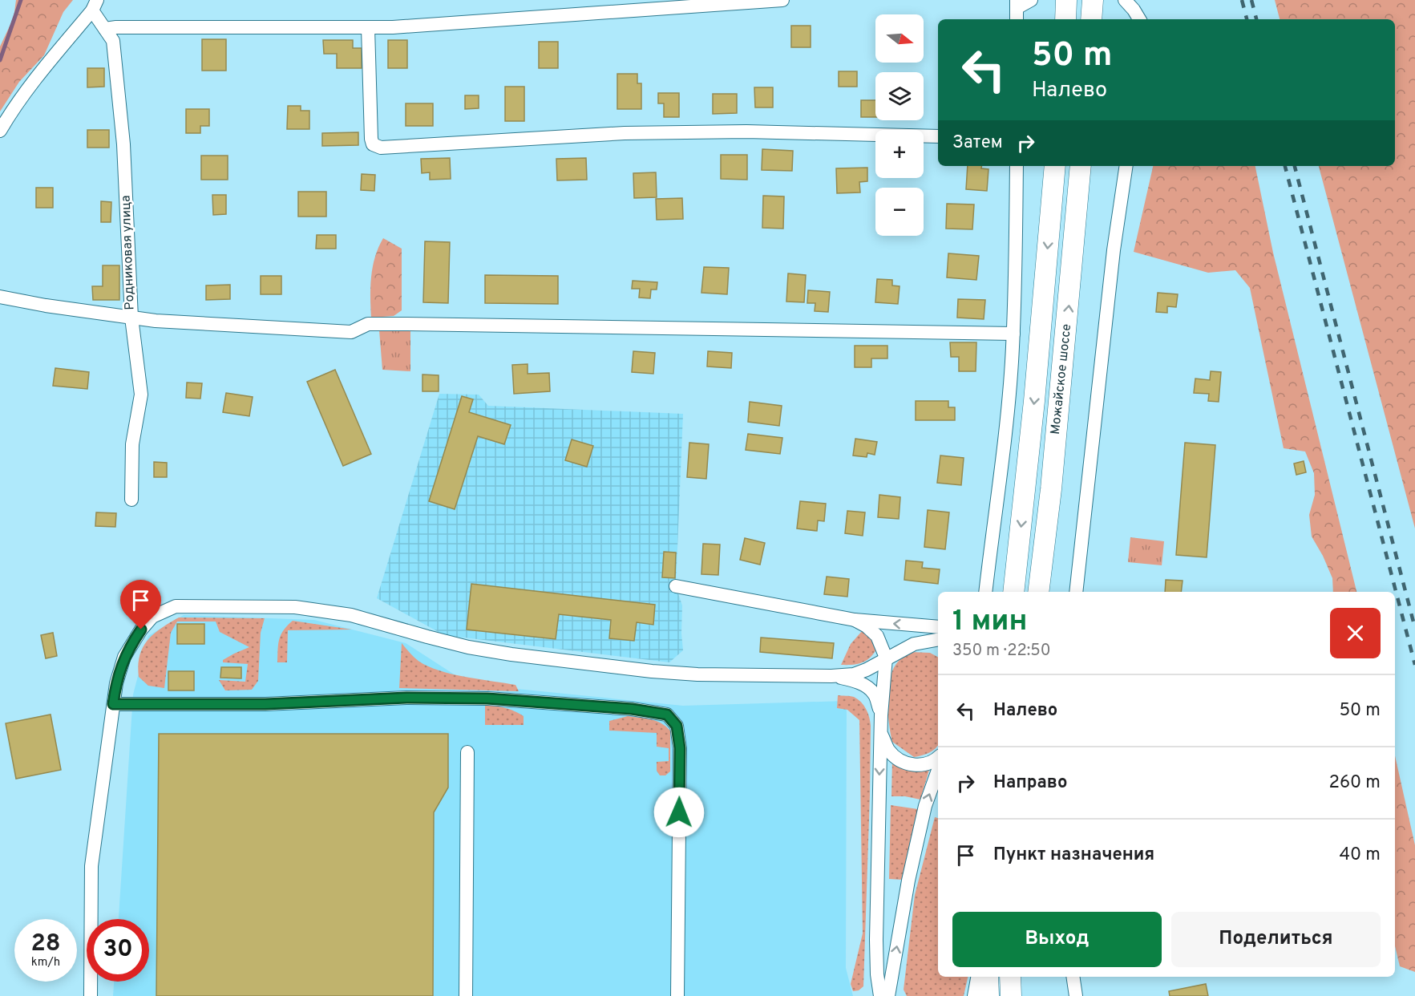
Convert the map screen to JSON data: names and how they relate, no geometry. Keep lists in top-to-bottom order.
{
  "streets": {
    "main road": ["Можайское шоссе"],
    "street": ["Родниковая улица"]
  },
  "north": "right",
  "page": {
    "map_buttons": ["+", "−"],
    "turn": ["50 m", "Налево"],
    "then": "Затем",
    "heading": ["1 мин", "350 m · 22:50"],
    "list": [
      {
        "name": "Налево",
        "value": "50 m"
      },
      {
        "name": "Направо",
        "value": "260 m"
      },
      {
        "name": "Пункт назначения",
        "value": "40 m"
      }
    ],
    "buttons": ["Выход", "Поделиться"],
    "speed": "28 km/h",
    "limit": "30"
  }
}
